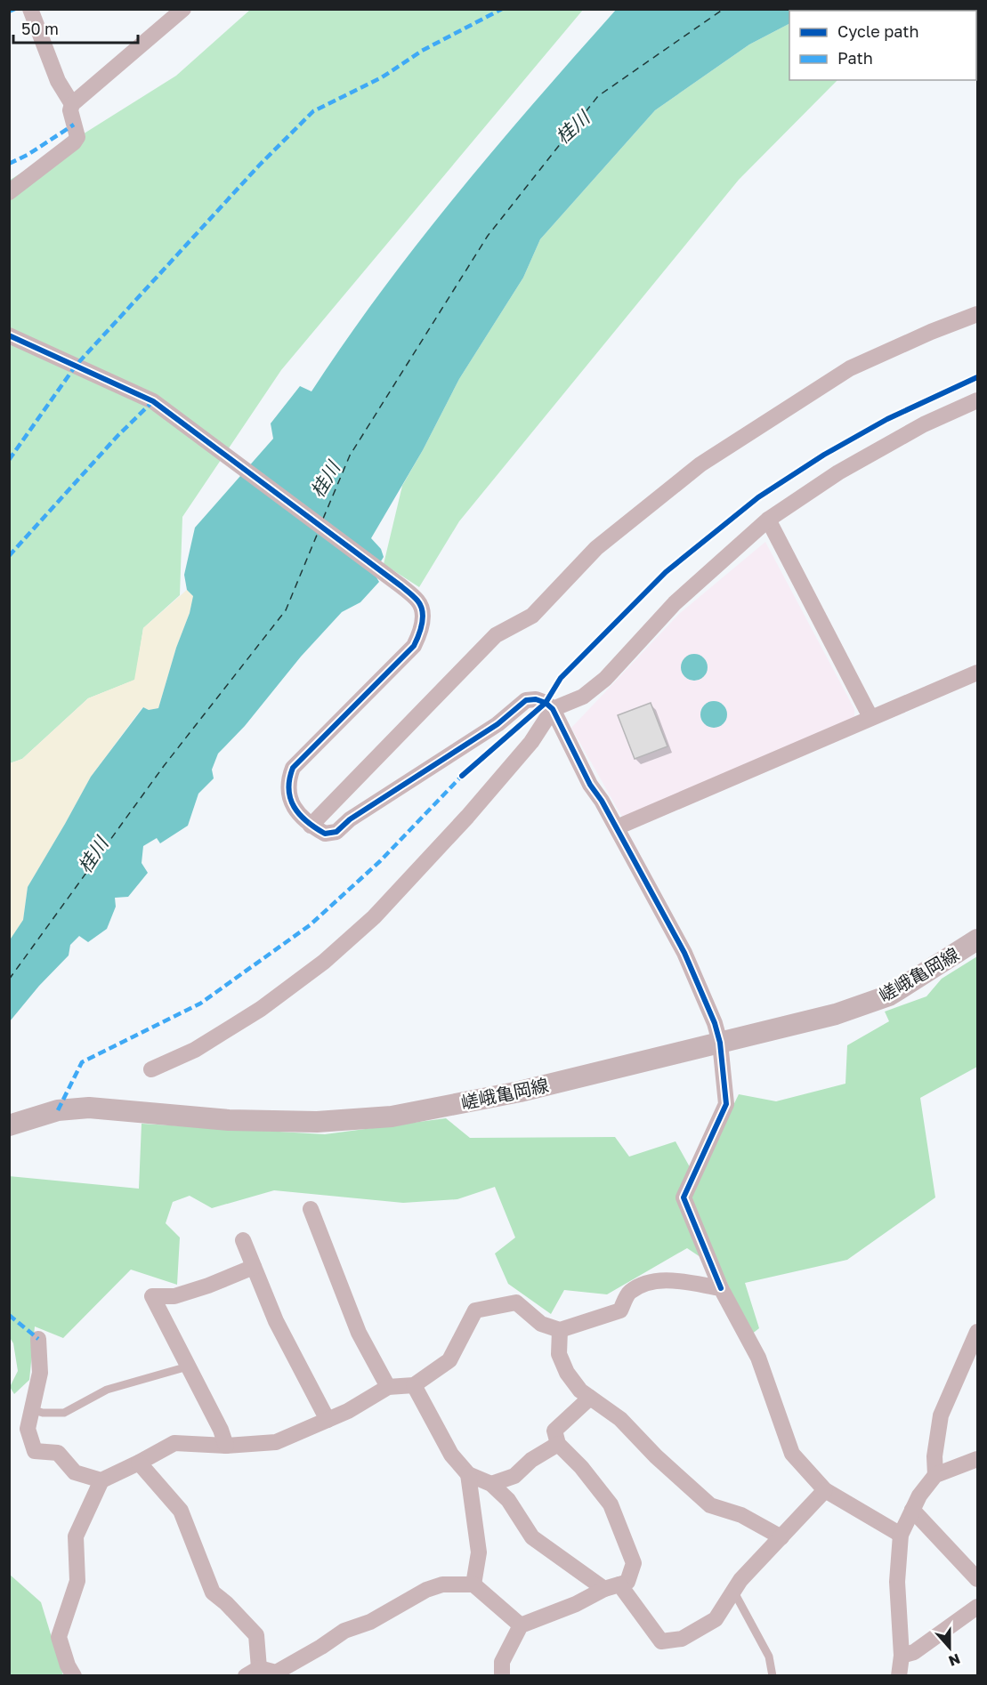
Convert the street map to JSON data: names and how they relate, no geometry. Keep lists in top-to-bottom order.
{
  "streets": {
    "main road": ["嵯峨亀岡線"]
  },
  "water": ["桂川"],
  "legend": ["Cycle path", "Path"],
  "scale_bar": "50 m",
  "north": "bottom"
}
